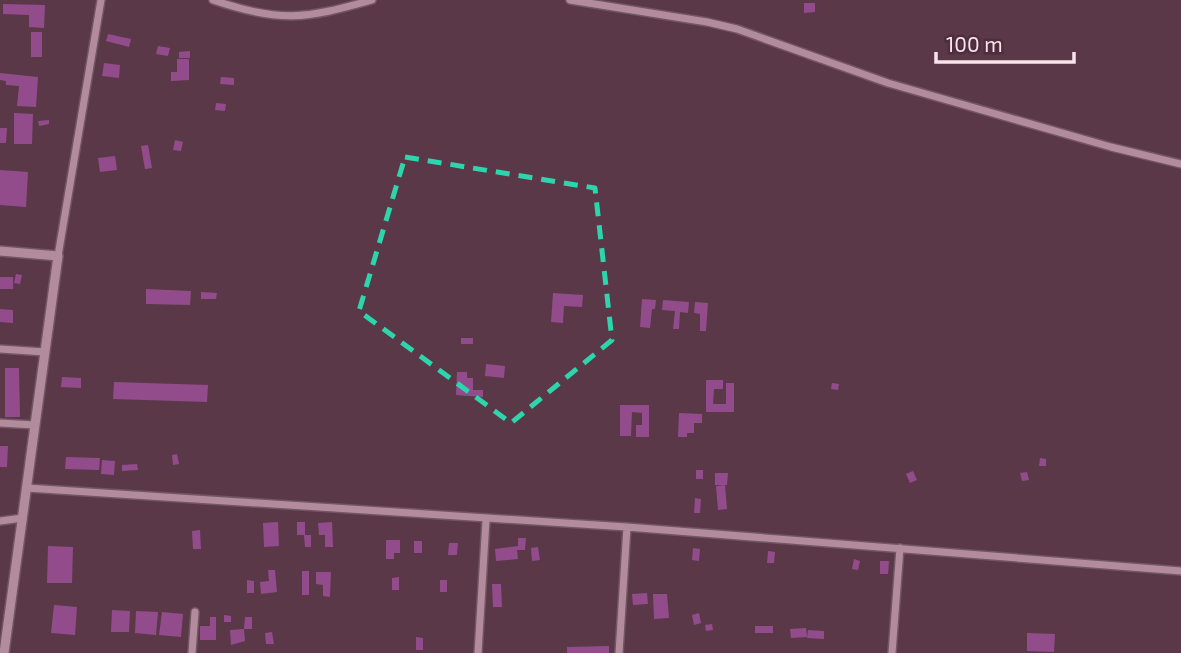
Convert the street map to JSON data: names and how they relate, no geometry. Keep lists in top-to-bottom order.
{
  "scale_bar": "100 m"
}
